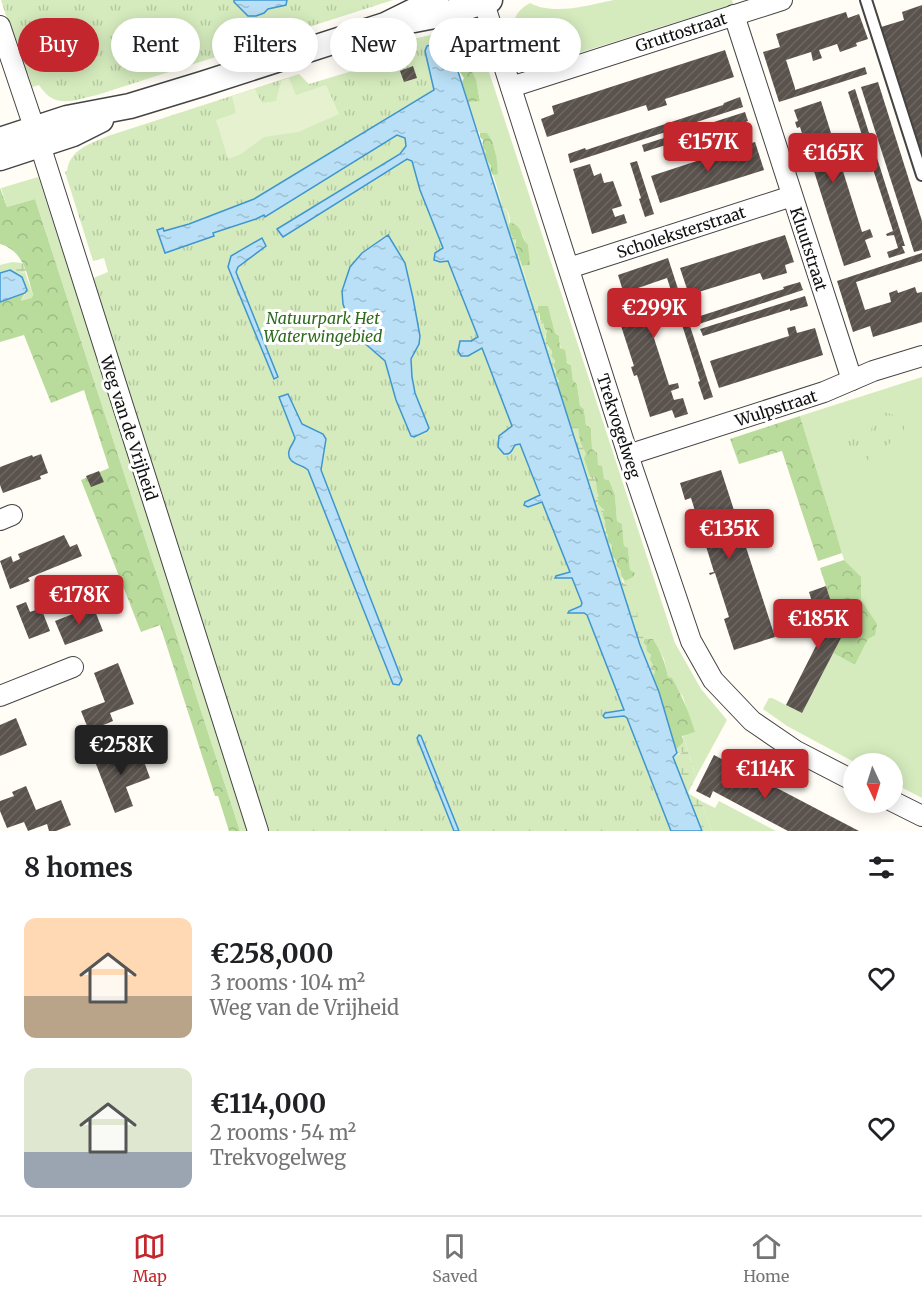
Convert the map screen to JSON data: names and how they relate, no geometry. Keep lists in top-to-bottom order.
{
  "streets": {
    "street": [
      "Gruttostraat",
      "Scholeksterstraat",
      "Kluutstraat",
      "Wulpstraat",
      "Trekvogelweg",
      "Weg van de Vrijheid"
    ]
  },
  "crossings": [
    ["Gruttostraat", "Kluutstraat"],
    ["Gruttostraat", "Trekvogelweg"],
    ["Scholeksterstraat", "Kluutstraat"],
    ["Scholeksterstraat", "Trekvogelweg"],
    ["Kluutstraat", "Wulpstraat"],
    ["Wulpstraat", "Trekvogelweg"]
  ],
  "parks": ["Natuurpark Het Waterwingebied"],
  "north": "bottom",
  "page": {
    "chip": [
      "Buy",
      "Rent",
      "Filters",
      "New",
      "Apartment"
    ],
    "price": [
      "€157K",
      "€165K",
      "€299K",
      "€135K",
      "€178K",
      "€185K",
      "€258K",
      "€114K"
    ],
    "heading": "8 homes",
    "list": [
      {
        "name": "€258,000",
        "note": "3 rooms · 104 m² · Weg van de Vrijheid"
      },
      {
        "name": "€114,000",
        "note": "2 rooms · 54 m² · Trekvogelweg"
      }
    ],
    "tabs": ["Map", "Saved", "Home"]
  }
}
